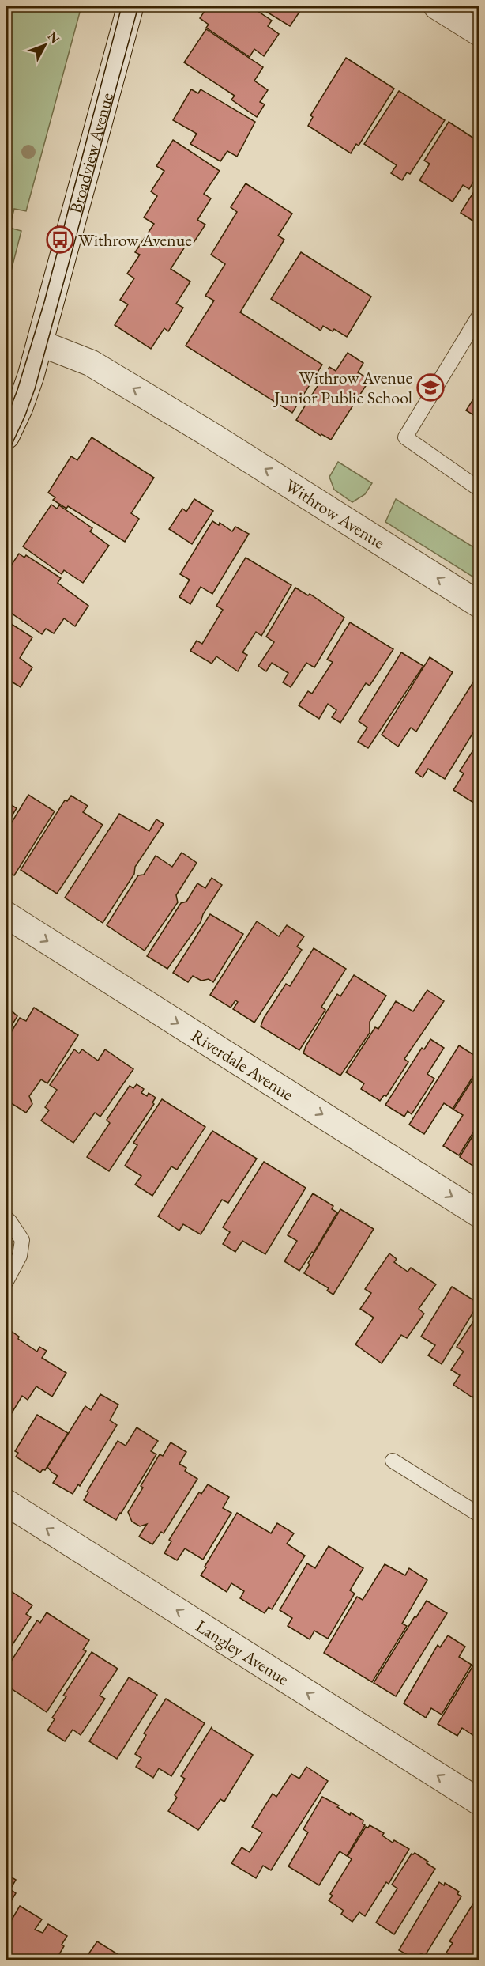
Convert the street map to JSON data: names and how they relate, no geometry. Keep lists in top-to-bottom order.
{
  "streets": {
    "street": [
      "Broadview Avenue",
      "Withrow Avenue",
      "Riverdale Avenue",
      "Langley Avenue"
    ]
  },
  "crossings": [
    ["Broadview Avenue", "Withrow Avenue"]
  ],
  "one_way": ["Withrow Avenue", "Riverdale Avenue", "Langley Avenue"],
  "places": {
    "bus stop": ["Withrow Avenue"],
    "school or university": ["Withrow Avenue Junior Public School"]
  },
  "north": "top right"
}
